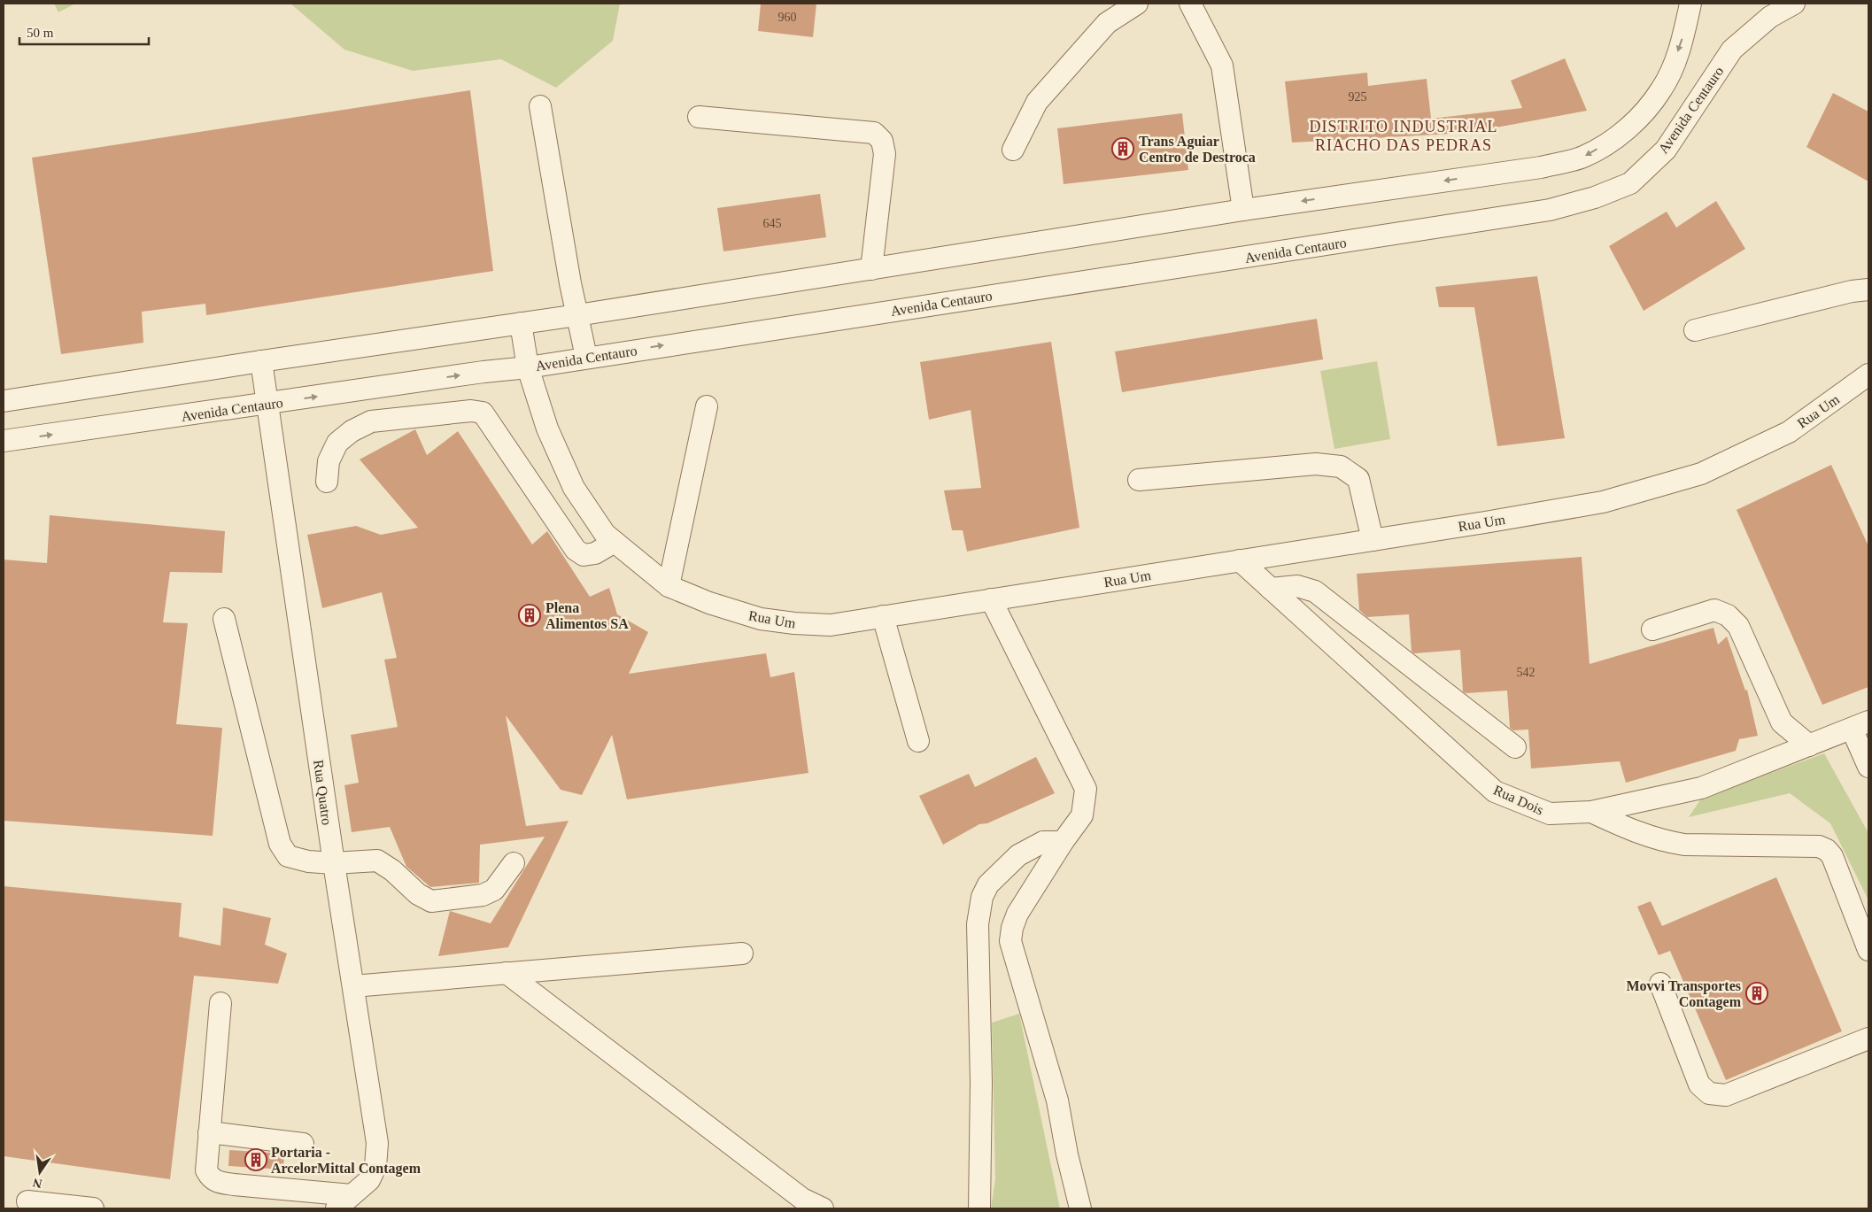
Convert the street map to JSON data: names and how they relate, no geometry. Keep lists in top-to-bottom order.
{
  "streets": {
    "street": [
      "Avenida Centauro",
      "Rua Um",
      "Rua Quatro",
      "Rua Dois"
    ]
  },
  "crossings": [
    ["Avenida Centauro", "Rua Um"],
    ["Avenida Centauro", "Rua Quatro"],
    ["Rua Um", "Rua Dois"]
  ],
  "districts": ["DISTRITO INDUSTRIAL RIACHO DAS PEDRAS"],
  "places": {
    "building": [
      "Trans Aguiar Centro de Destroca",
      "Plena Alimentos SA",
      "Movvi Transportes Contagem",
      "Portaria - ArcelorMittal Contagem"
    ]
  },
  "house_numbers": [
    "960",
    "925",
    "645",
    "542"
  ],
  "scale_bar": "50 m",
  "north": "bottom"
}
